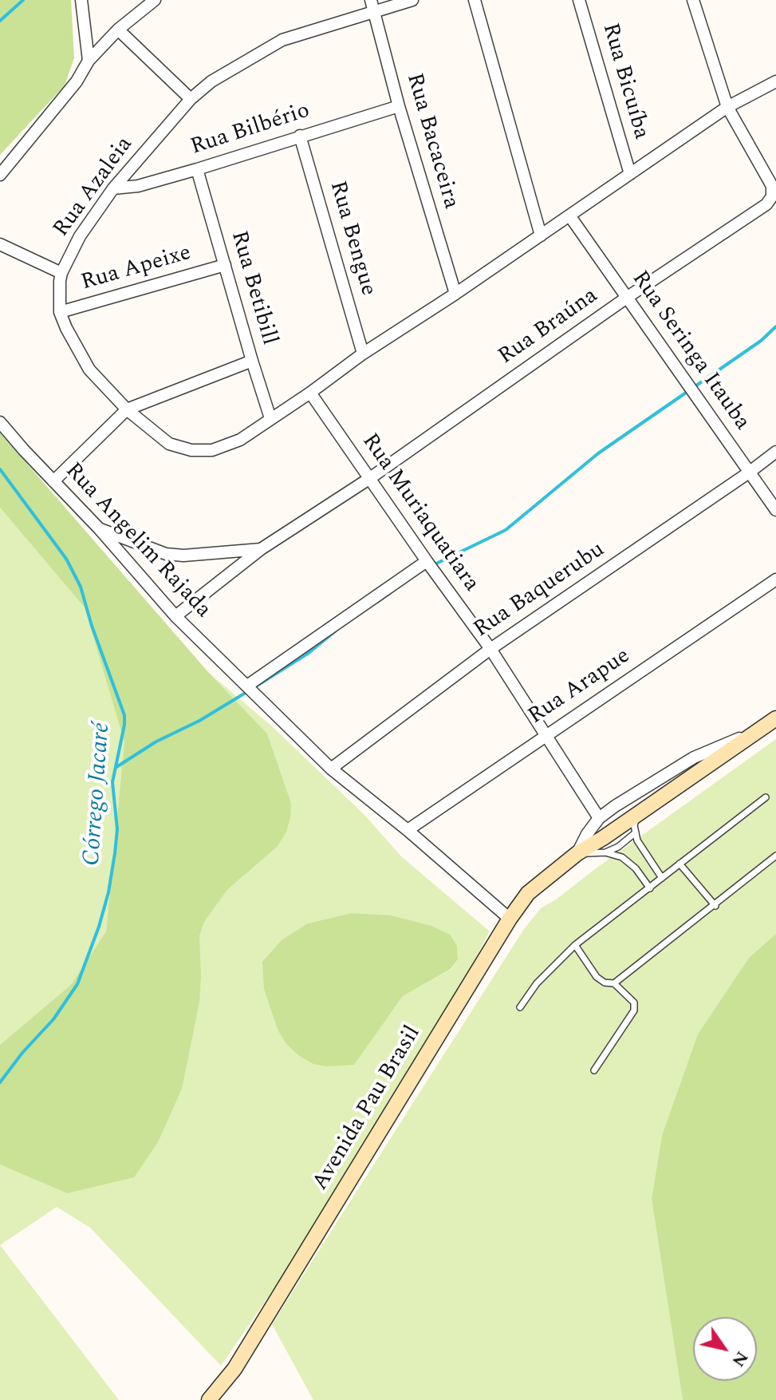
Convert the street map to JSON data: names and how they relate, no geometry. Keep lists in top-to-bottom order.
{
  "streets": {
    "main road": ["Avenida Pau Brasil"],
    "street": [
      "Rua Bicuíba",
      "Rua Bilbério",
      "Rua Bacaceira",
      "Rua Azaleia",
      "Rua Bengue",
      "Rua Apeixe",
      "Rua Betibill",
      "Rua Braúna",
      "Rua Seringa Itauba",
      "Rua Muriaquatiara",
      "Rua Angelim Rajada",
      "Rua Baquerubu",
      "Rua Arapue"
    ]
  },
  "crossings": [
    ["Rua Bicuíba", "Rua Azaleia"],
    ["Rua Bilbério", "Rua Bacaceira"],
    ["Rua Bilbério", "Rua Azaleia"],
    ["Rua Bilbério", "Rua Bengue"],
    ["Rua Bilbério", "Rua Betibill"],
    ["Rua Bacaceira", "Rua Azaleia"],
    ["Rua Azaleia", "Rua Bengue"],
    ["Rua Azaleia", "Rua Apeixe"],
    ["Rua Azaleia", "Rua Betibill"],
    ["Rua Azaleia", "Rua Braúna"],
    ["Rua Azaleia", "Rua Seringa Itauba"],
    ["Rua Azaleia", "Rua Muriaquatiara"],
    ["Rua Apeixe", "Rua Betibill"],
    ["Rua Braúna", "Rua Seringa Itauba"],
    ["Rua Braúna", "Rua Muriaquatiara"],
    ["Rua Braúna", "Rua Angelim Rajada"],
    ["Rua Seringa Itauba", "Rua Baquerubu"],
    ["Rua Muriaquatiara", "Rua Baquerubu"],
    ["Rua Muriaquatiara", "Rua Arapue"],
    ["Rua Muriaquatiara", "Avenida Pau Brasil"],
    ["Rua Angelim Rajada", "Rua Baquerubu"]
  ],
  "water": ["Córrego Jacaré"],
  "north": "bottom right"
}
